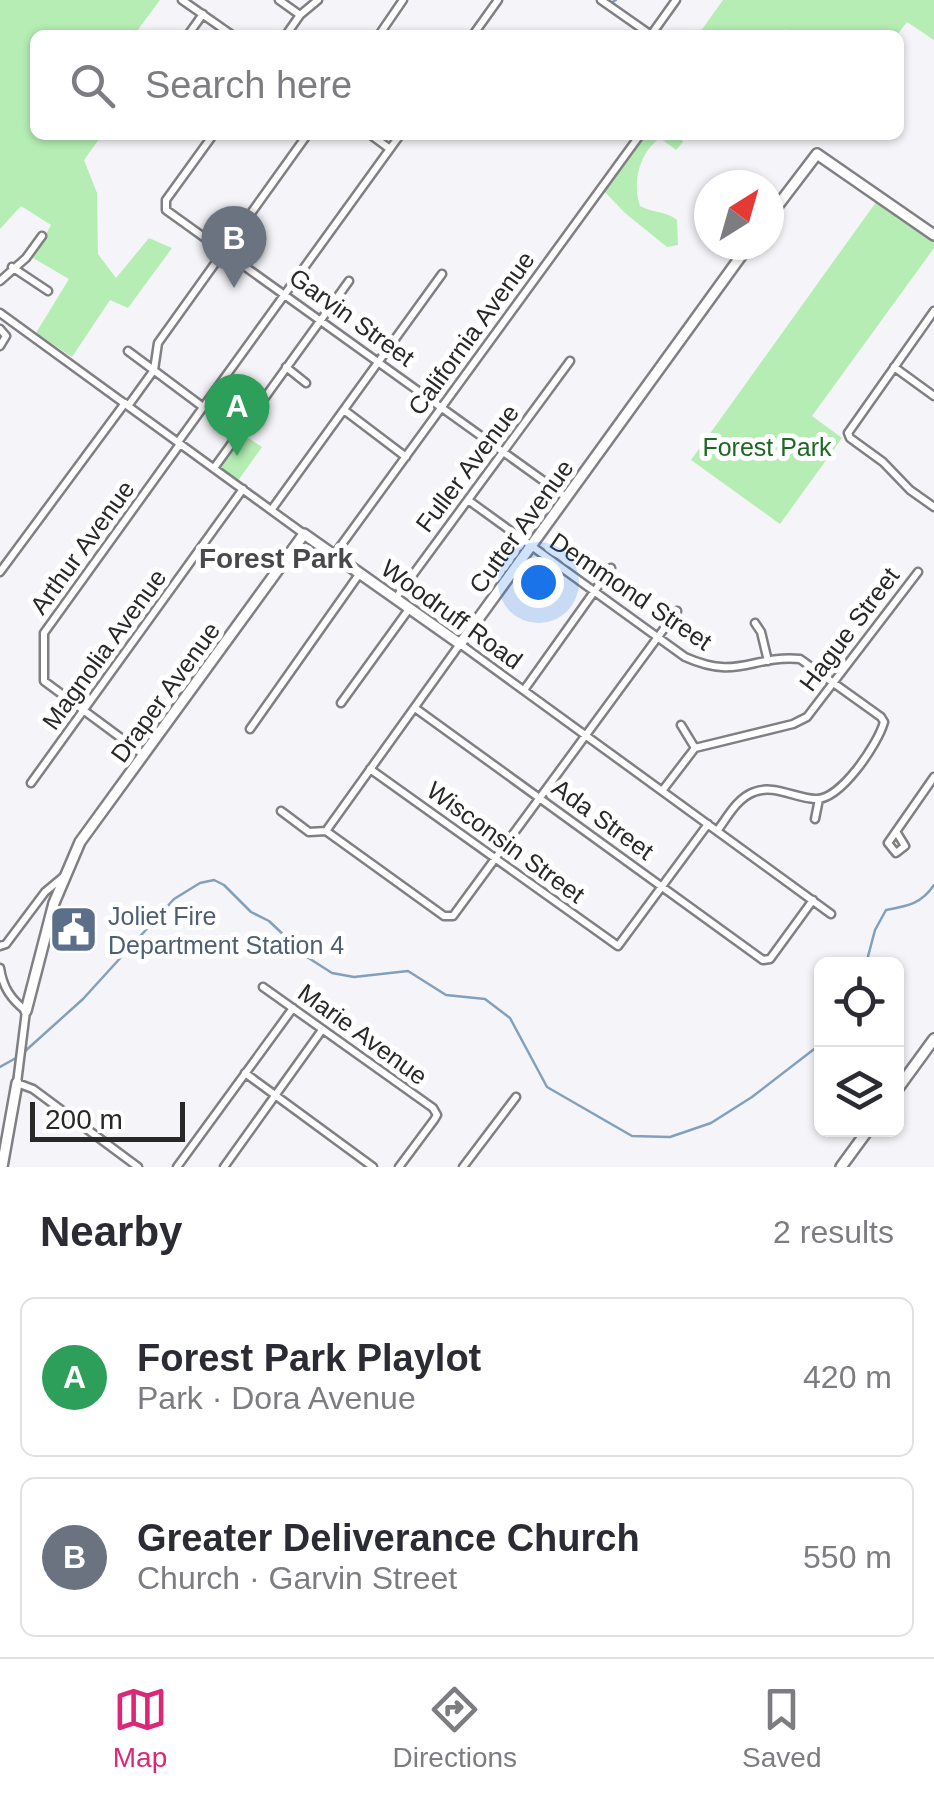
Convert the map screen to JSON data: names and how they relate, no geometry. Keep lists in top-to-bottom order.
{
  "streets": {
    "street": [
      "Garvin Street",
      "California Avenue",
      "Fuller Avenue",
      "Cutter Avenue",
      "Arthur Avenue",
      "Demmond Street",
      "Woodruff Road",
      "Hague Street",
      "Magnolia Avenue",
      "Draper Avenue",
      "Ada Street",
      "Wisconsin Street",
      "Marie Avenue"
    ]
  },
  "crossings": [
    ["Garvin Street", "California Avenue"],
    ["Garvin Street", "Fuller Avenue"],
    ["Garvin Street", "Cutter Avenue"],
    ["Garvin Street", "Arthur Avenue"],
    ["California Avenue", "Woodruff Road"],
    ["Fuller Avenue", "Demmond Street"],
    ["Fuller Avenue", "Woodruff Road"],
    ["Cutter Avenue", "Demmond Street"],
    ["Cutter Avenue", "Woodruff Road"],
    ["Cutter Avenue", "Ada Street"],
    ["Cutter Avenue", "Wisconsin Street"],
    ["Arthur Avenue", "Woodruff Road"],
    ["Arthur Avenue", "Magnolia Avenue"],
    ["Demmond Street", "Hague Street"],
    ["Woodruff Road", "Magnolia Avenue"],
    ["Woodruff Road", "Draper Avenue"],
    ["Woodruff Road", "Ada Street"],
    ["Ada Street", "Wisconsin Street"]
  ],
  "districts": ["Forest Park"],
  "parks": ["Forest Park"],
  "places": {
    "public building": ["Joliet Fire Department Station 4"]
  },
  "scale_bar": "200 m",
  "north": "top right",
  "page": {
    "search": "Search here",
    "pins": ["B", "A"],
    "scale": "200 m",
    "heading": ["Nearby", "2 results"],
    "list": [
      {
        "mark": "A",
        "name": "Forest Park Playlot",
        "note": "Park · Dora Avenue",
        "value": "420 m"
      },
      {
        "mark": "B",
        "name": "Greater Deliverance Church",
        "note": "Church · Garvin Street",
        "value": "550 m"
      }
    ],
    "nav": ["Map", "Directions", "Saved"]
  }
}
